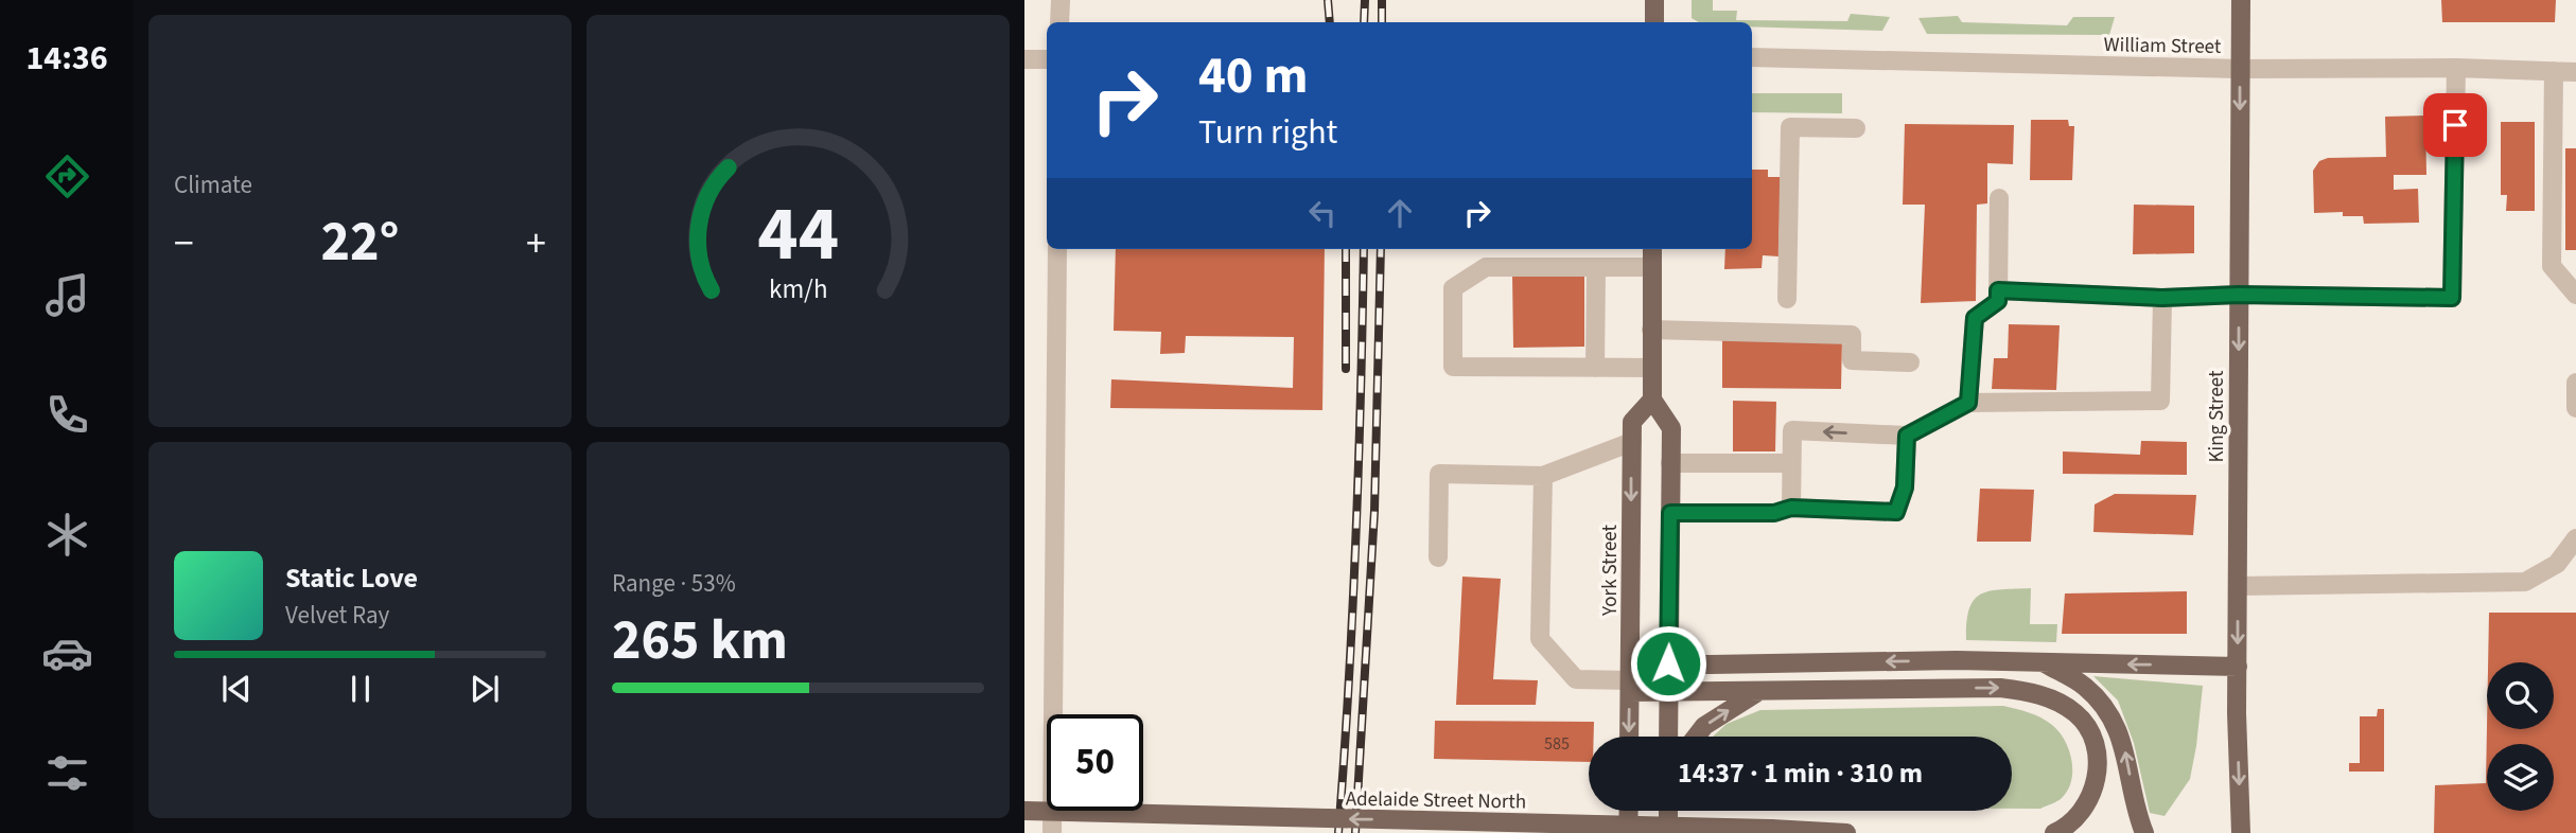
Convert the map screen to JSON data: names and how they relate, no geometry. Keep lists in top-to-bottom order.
{
  "streets": {
    "main road": ["King Street", "York Street", "Adelaide Street North"],
    "street": ["William Street"]
  },
  "crossings": [
    ["William Street", "King Street"]
  ],
  "one_way": ["King Street"],
  "house_numbers": ["585"],
  "page": {
    "tabs": "14:36",
    "tile": [
      "Climate",
      ["Range · 53%", "265 km"]
    ],
    "turn": ["40 m", "Turn right"],
    "heat": ["−", "22°", "+"],
    "song": ["Static Love", "Velvet Ray"],
    "limit": "50",
    "trip": "14:37 · 1 min · 310 m",
    "gauge": ["44", "km/h"]
  }
}
